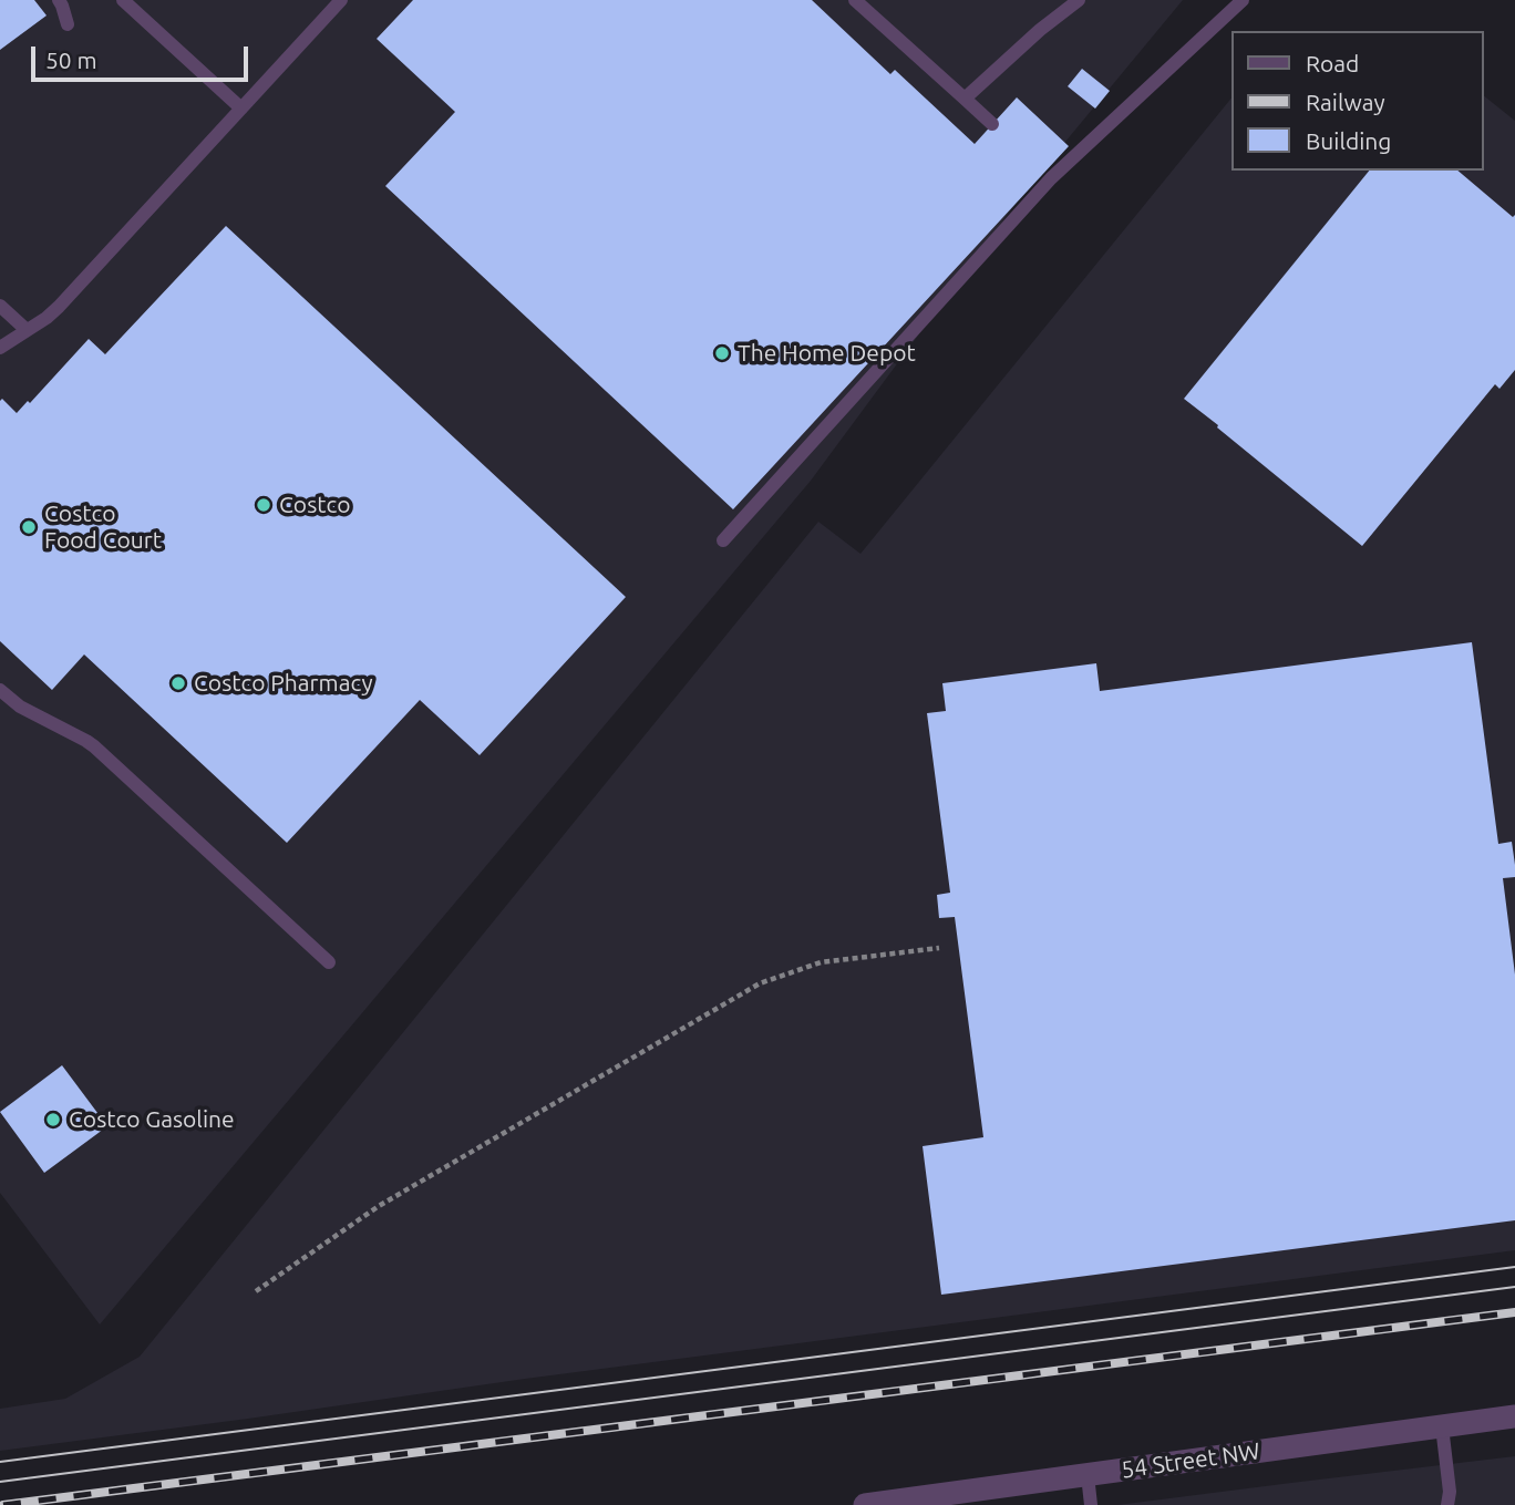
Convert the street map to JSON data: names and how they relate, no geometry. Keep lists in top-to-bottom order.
{
  "streets": {
    "street": ["54 Street NW"]
  },
  "places": [
    "The Home Depot",
    "Costco",
    "Costco Food Court",
    "Costco Pharmacy",
    "Costco Gasoline"
  ],
  "legend": ["Road", "Railway", "Building"],
  "scale_bar": "50 m"
}
